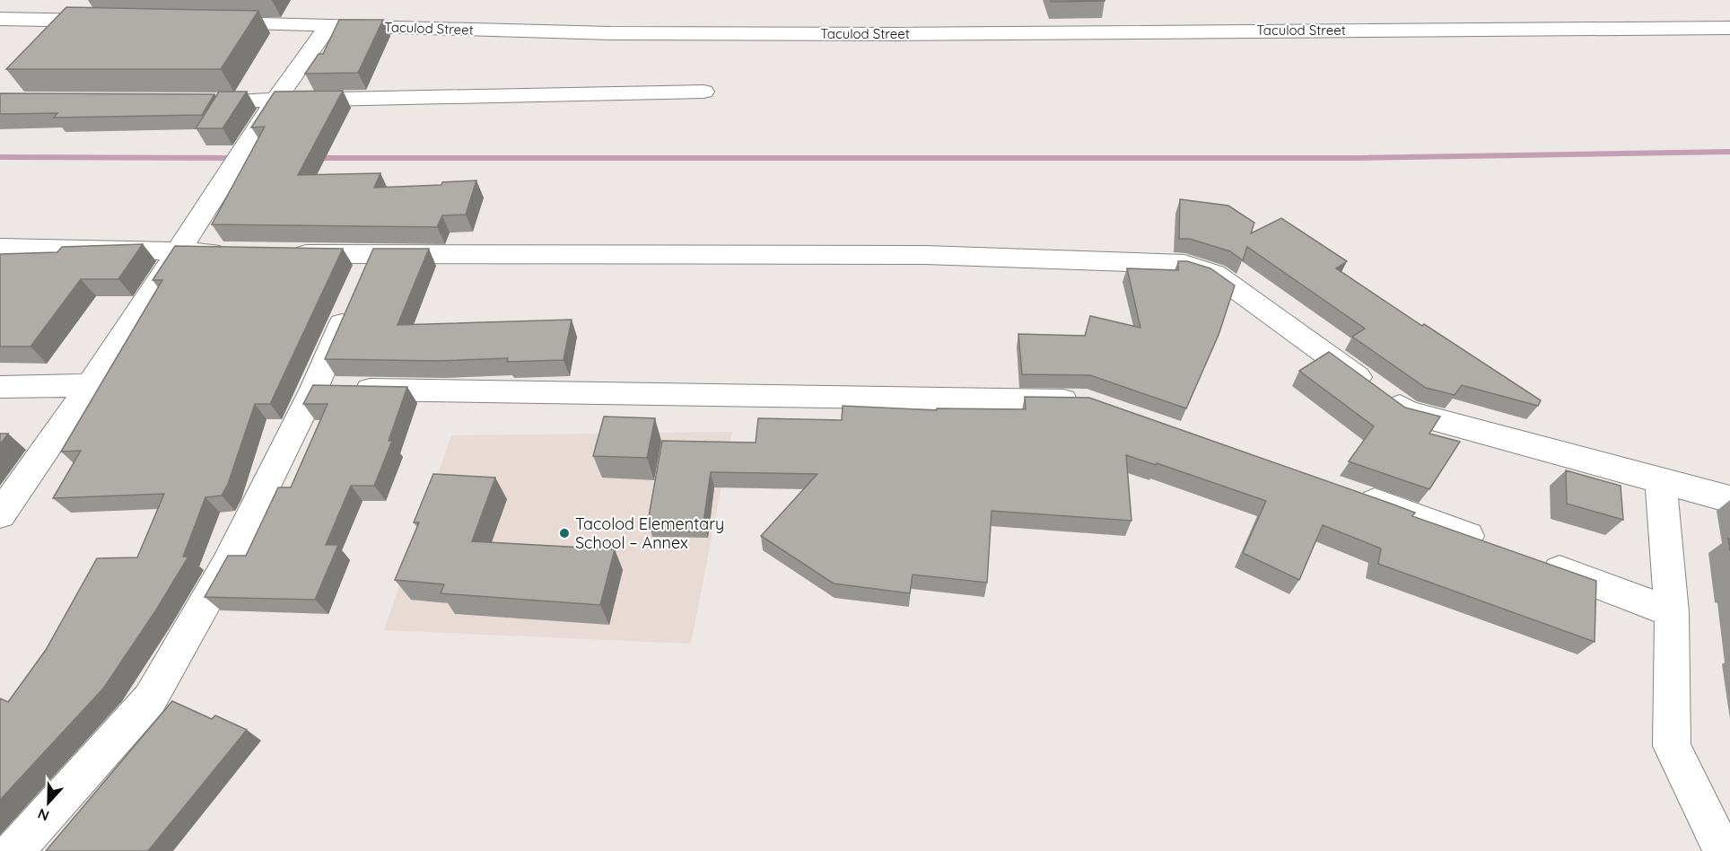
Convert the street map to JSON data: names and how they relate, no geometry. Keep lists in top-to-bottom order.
{
  "streets": {
    "street": ["Taculod Street"]
  },
  "places": ["Tacolod Elementary School – Annex"],
  "north": "bottom"
}
